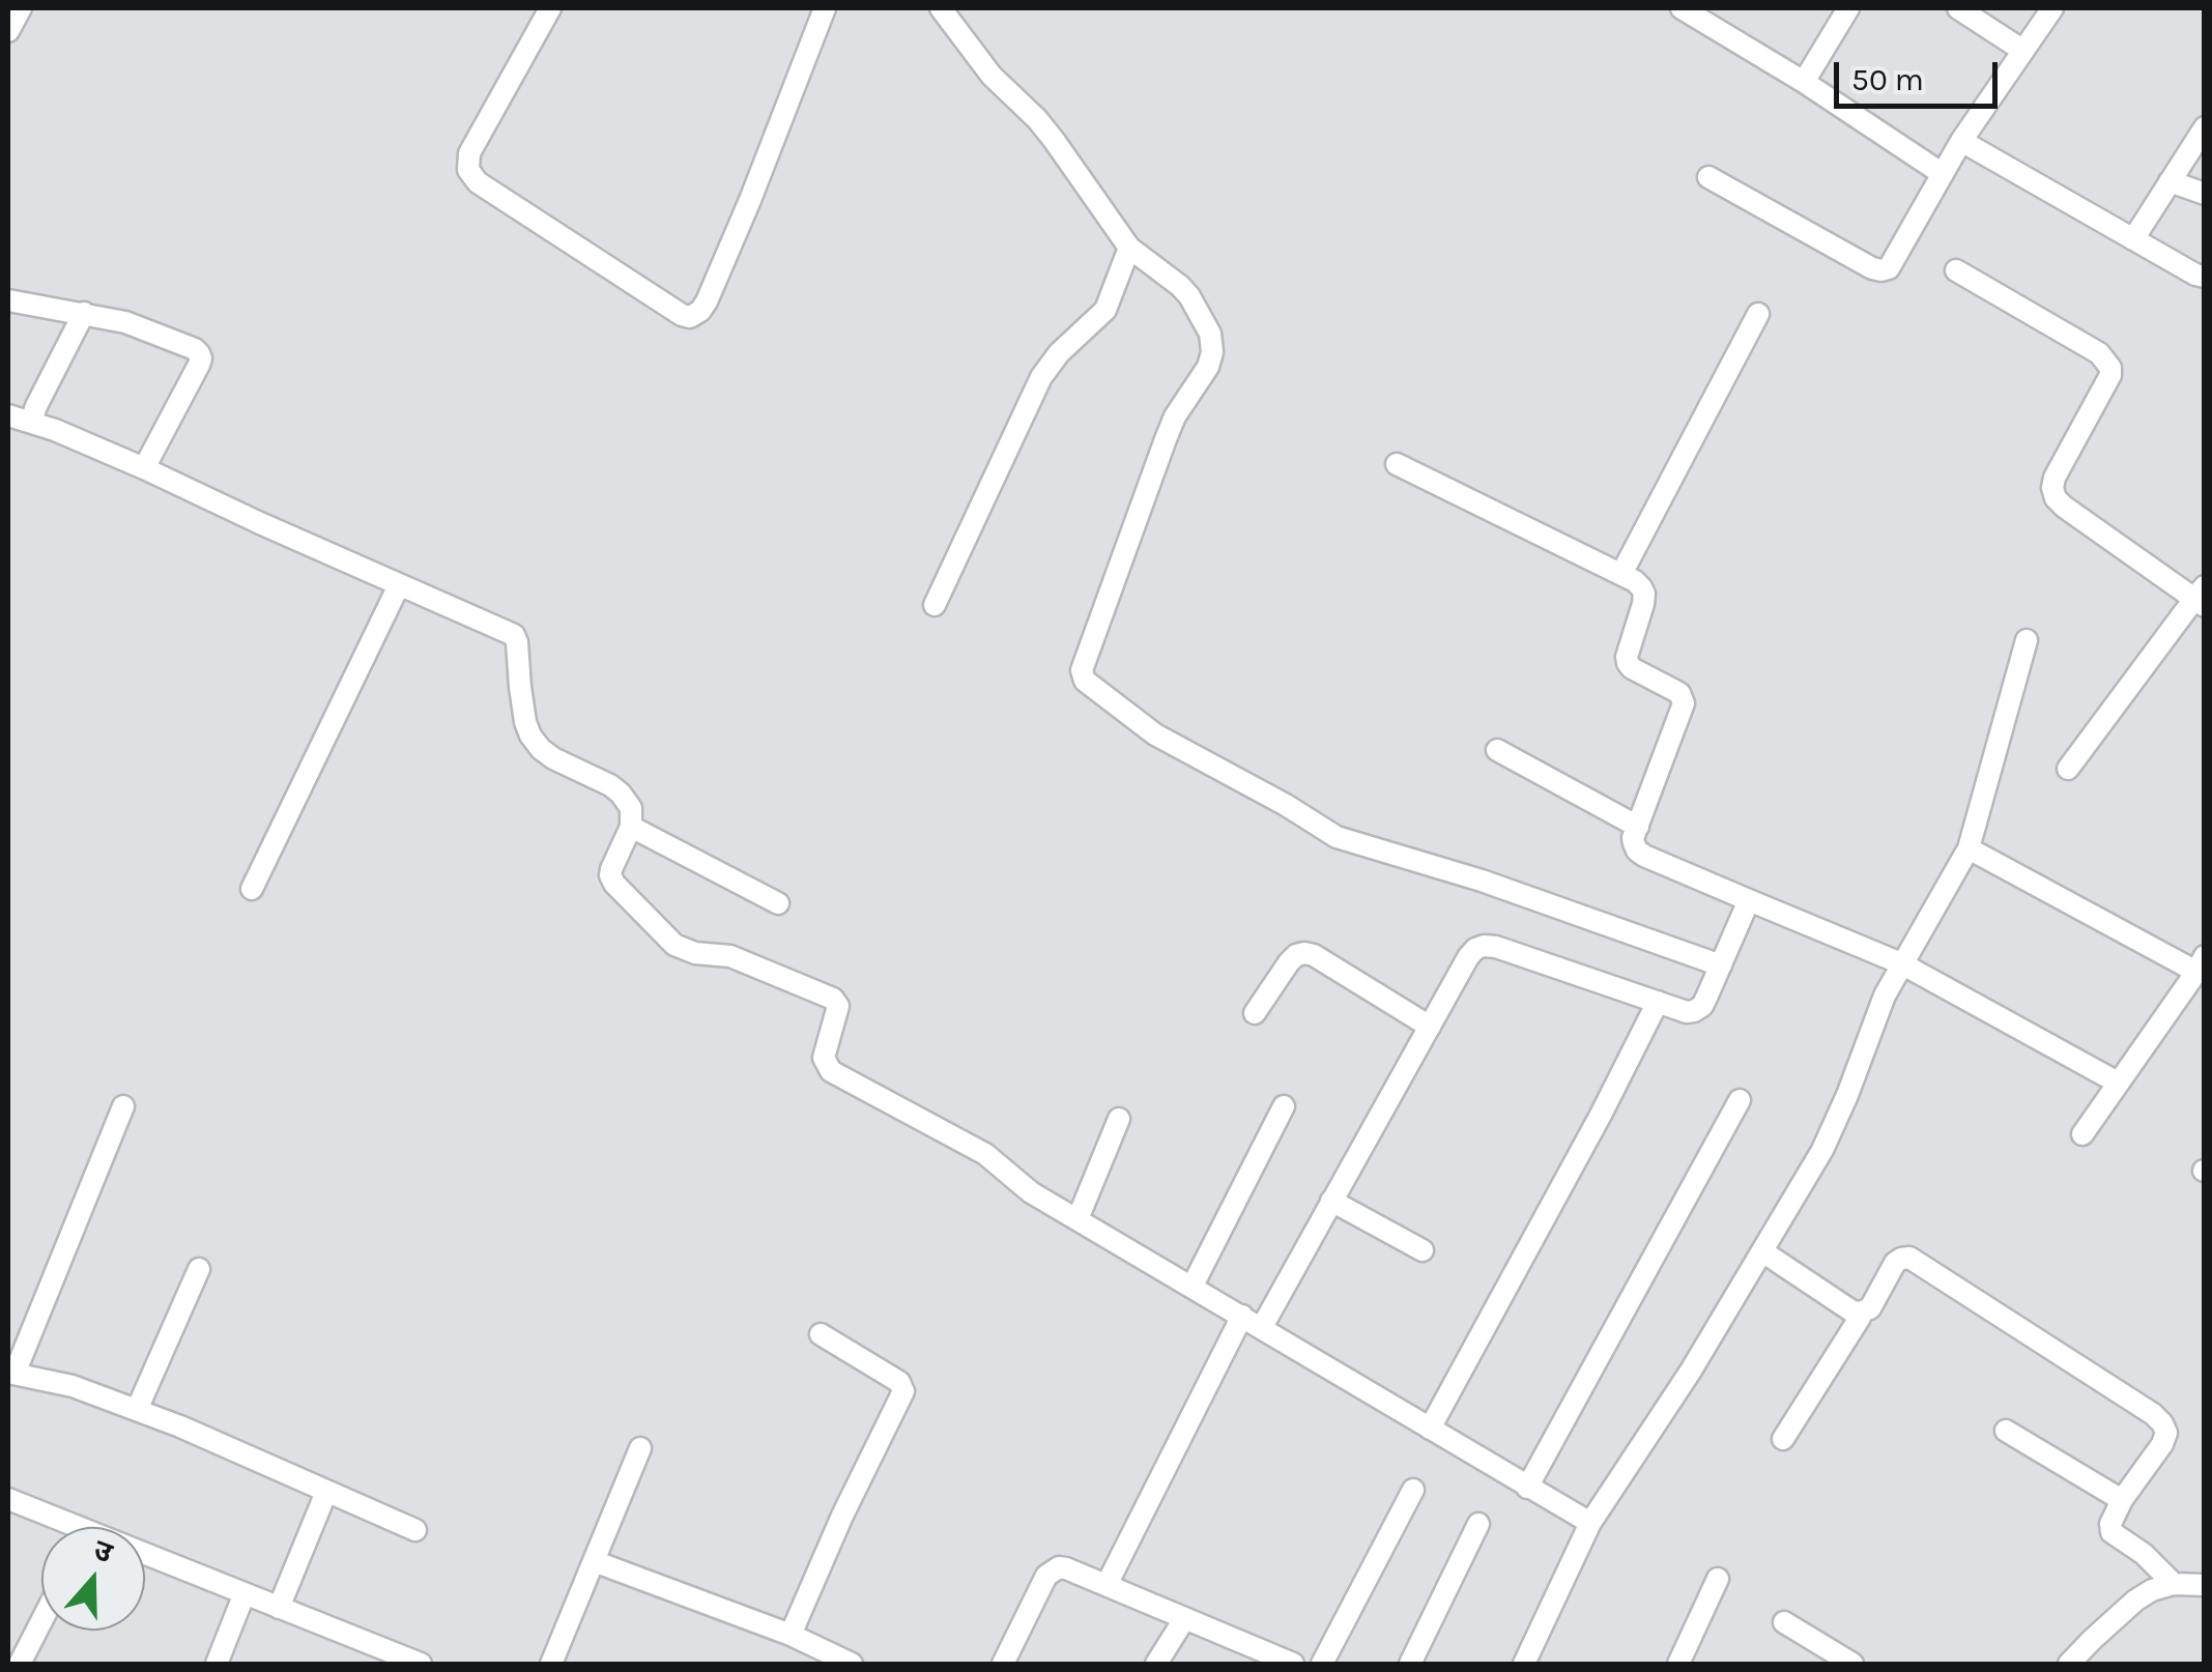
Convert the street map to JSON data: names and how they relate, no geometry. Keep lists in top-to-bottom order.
{
  "scale_bar": "50 m",
  "north": "top"
}
